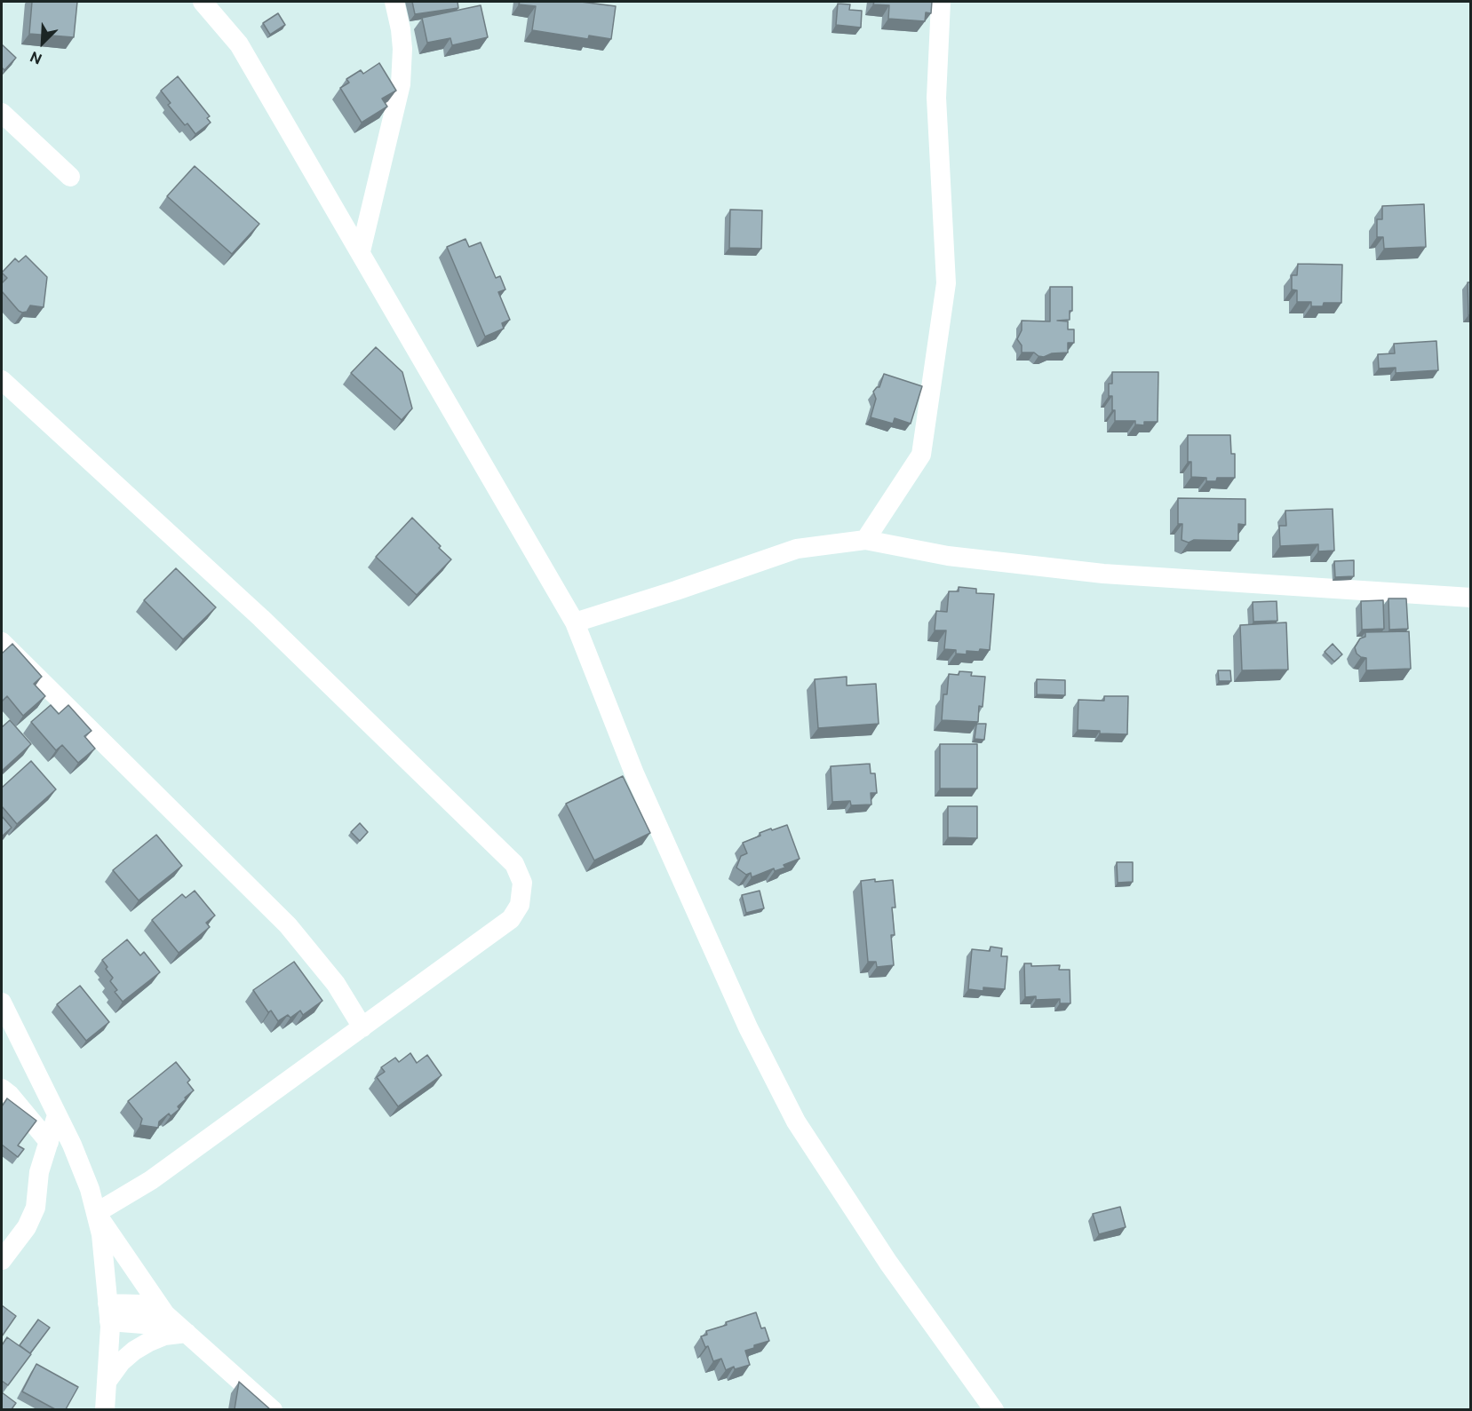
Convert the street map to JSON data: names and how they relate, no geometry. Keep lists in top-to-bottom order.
{
  "north": "bottom left"
}
